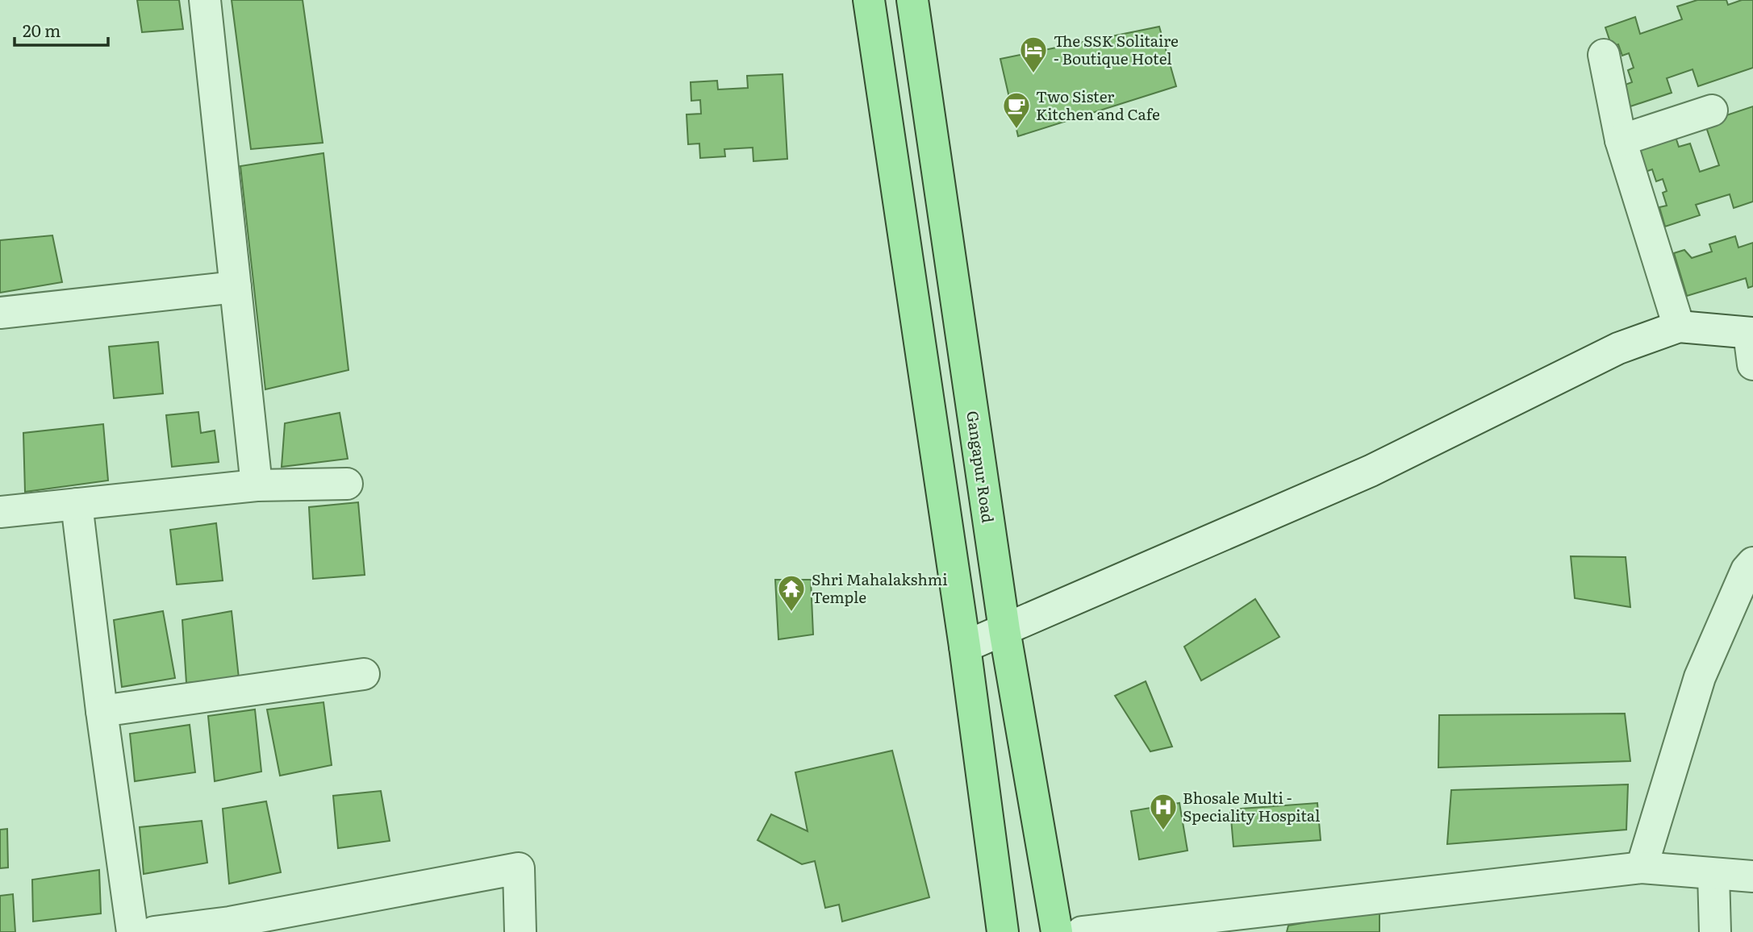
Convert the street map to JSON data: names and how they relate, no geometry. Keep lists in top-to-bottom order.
{
  "streets": {
    "main road": ["Gangapur Road"]
  },
  "places": {
    "hotel": ["The SSK Solitaire - Boutique Hotel"],
    "cafe": ["Two Sister Kitchen and Cafe"],
    "temple": ["Shri Mahalakshmi Temple"],
    "hospital": ["Bhosale Multi - Speciality Hospital"]
  },
  "scale_bar": "20 m"
}
